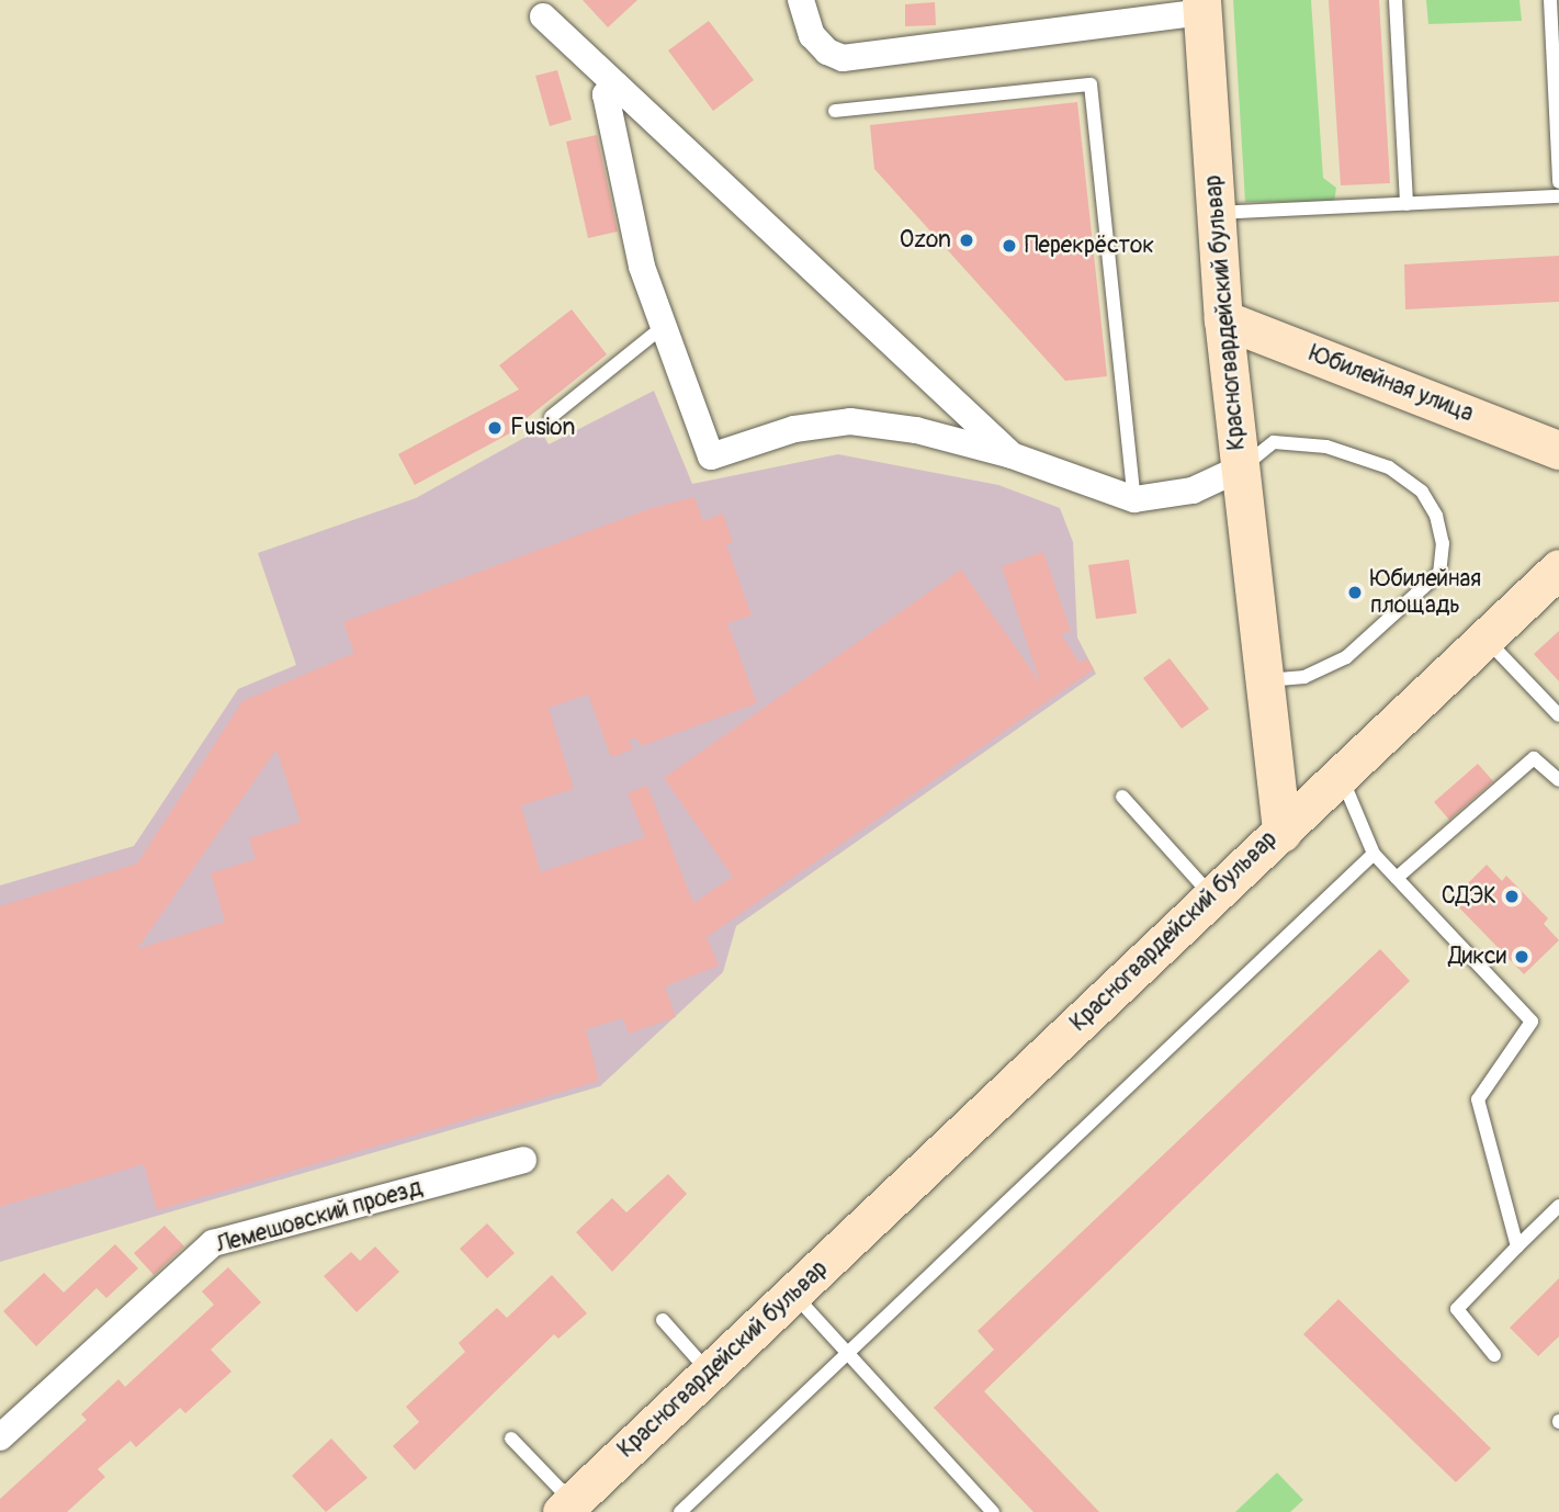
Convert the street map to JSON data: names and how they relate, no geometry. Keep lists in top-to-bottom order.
{
  "streets": {
    "street": ["Красногвардейский бульвар", "Юбилейная улица", "Лемешовский проезд"]
  },
  "crossings": [
    ["Красногвардейский бульвар", "Юбилейная улица"]
  ],
  "places": [
    "Ozon",
    "Перекрёсток",
    "Fusion",
    "Юбилейная площадь",
    "СДЭК",
    "Дикси"
  ]
}
